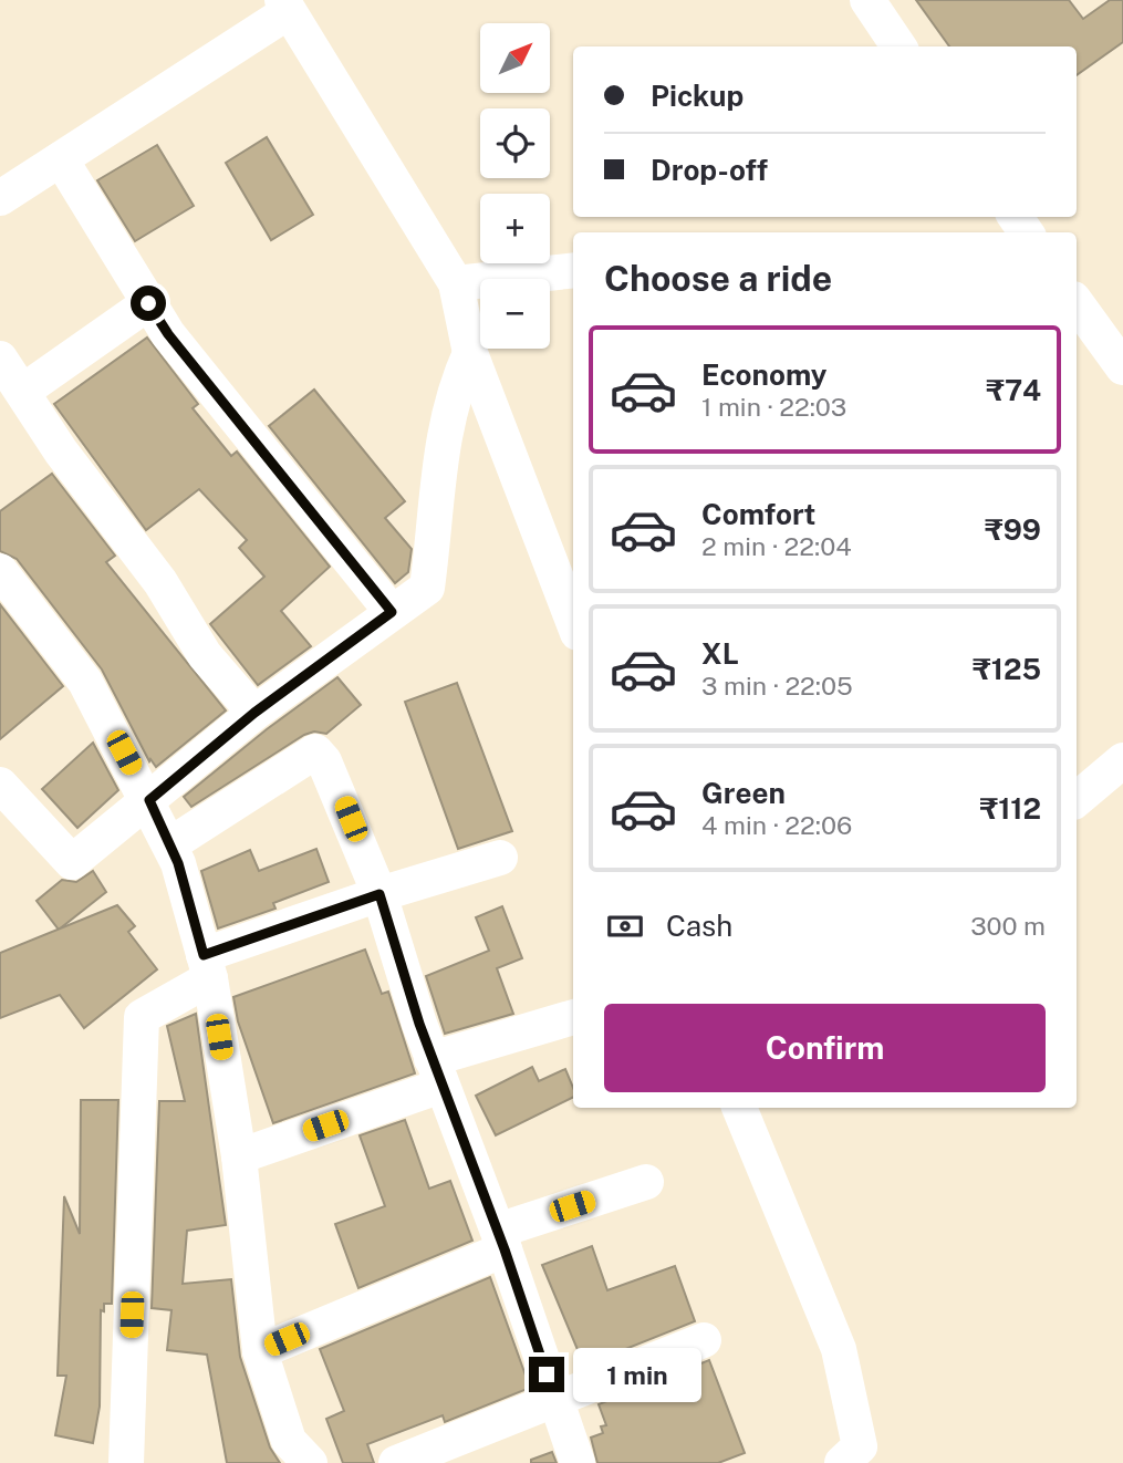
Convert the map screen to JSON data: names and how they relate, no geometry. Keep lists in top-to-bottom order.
{
  "north": "top right",
  "page": {
    "map_buttons": ["+", "−"],
    "banner": ["Pickup", "Drop-off"],
    "heading": "Choose a ride",
    "list": [
      {
        "name": "Economy",
        "note": "1 min · 22:03",
        "value": "₹74"
      },
      {
        "name": "Comfort",
        "note": "2 min · 22:04",
        "value": "₹99"
      },
      {
        "name": "XL",
        "note": "3 min · 22:05",
        "value": "₹125"
      },
      {
        "name": "Green",
        "note": "4 min · 22:06",
        "value": "₹112"
      }
    ],
    "pay": ["Cash", "300 m"],
    "buttons": "Confirm",
    "bubble": "1 min"
  }
}
